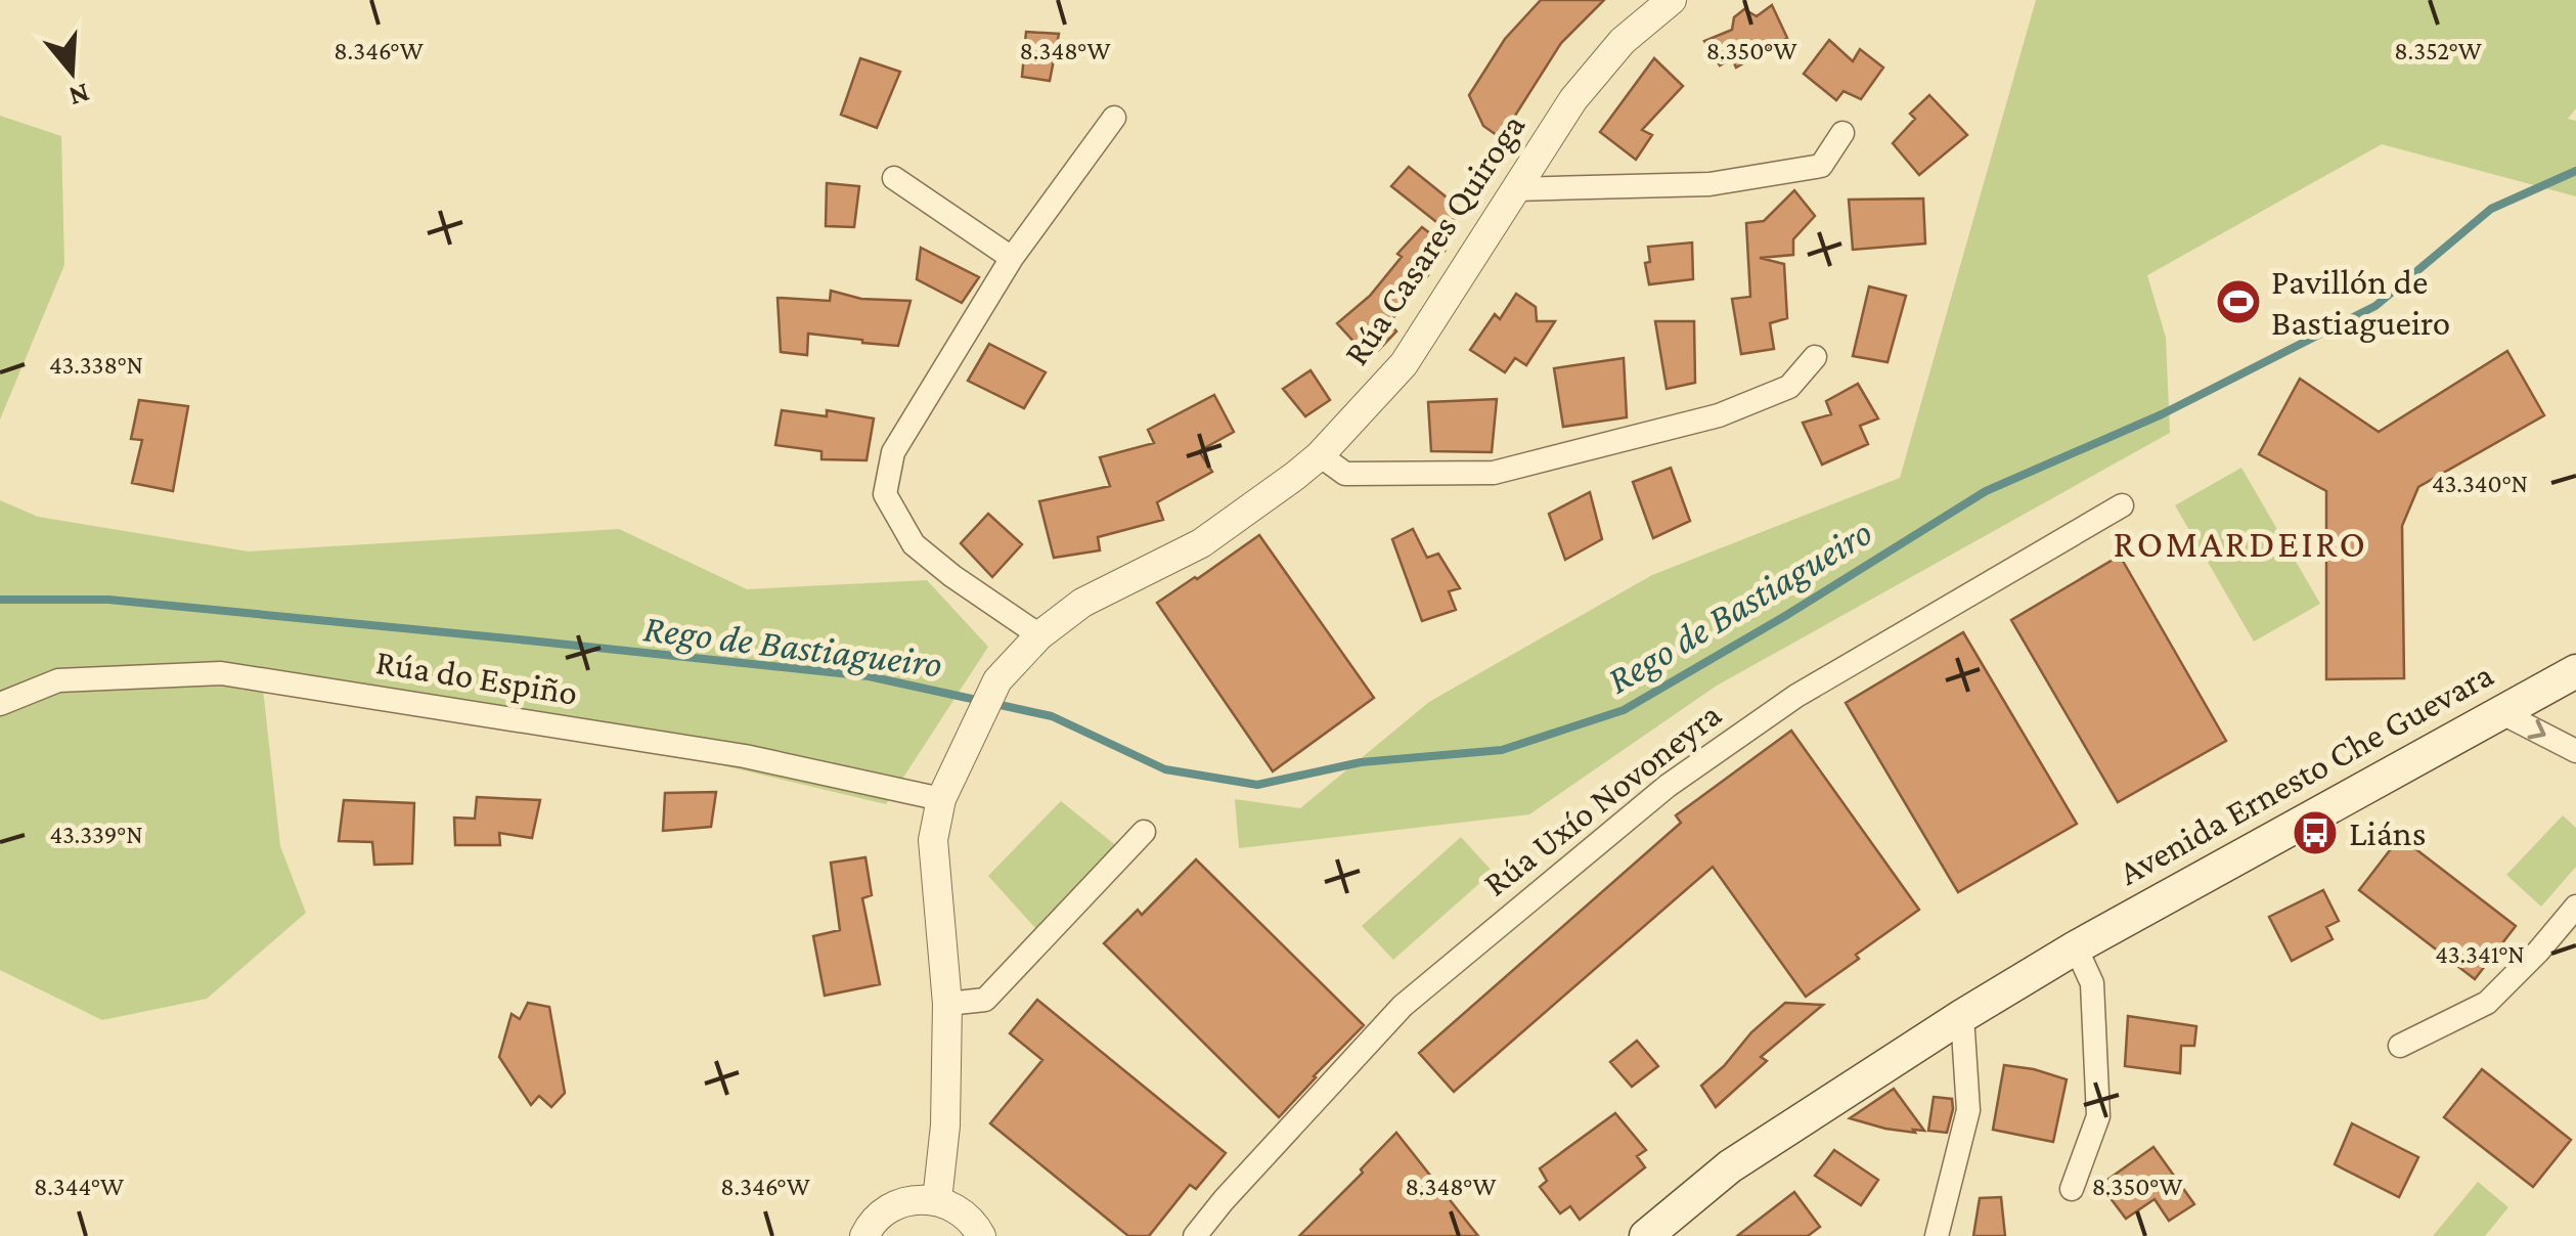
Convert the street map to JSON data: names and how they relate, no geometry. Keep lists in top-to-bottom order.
{
  "streets": {
    "main road": ["Avenida Ernesto Che Guevara"],
    "street": ["Rúa Casares Quiroga", "Rúa do Espiño", "Rúa Uxío Novoneyra"]
  },
  "crossings": [
    ["Rúa Casares Quiroga", "Rúa do Espiño"]
  ],
  "districts": ["ROMARDEIRO"],
  "water": ["Rego de Bastiagueiro"],
  "places": {
    "sports": ["Pavillón de Bastiagueiro"],
    "bus stop": ["Liáns"]
  },
  "north": "bottom",
  "coordinates": [
    "8.346°W",
    "8.348°W",
    "8.350°W",
    "8.352°W",
    "43.338°N",
    "43.340°N",
    "43.339°N",
    "43.341°N",
    "8.344°W"
  ]
}
